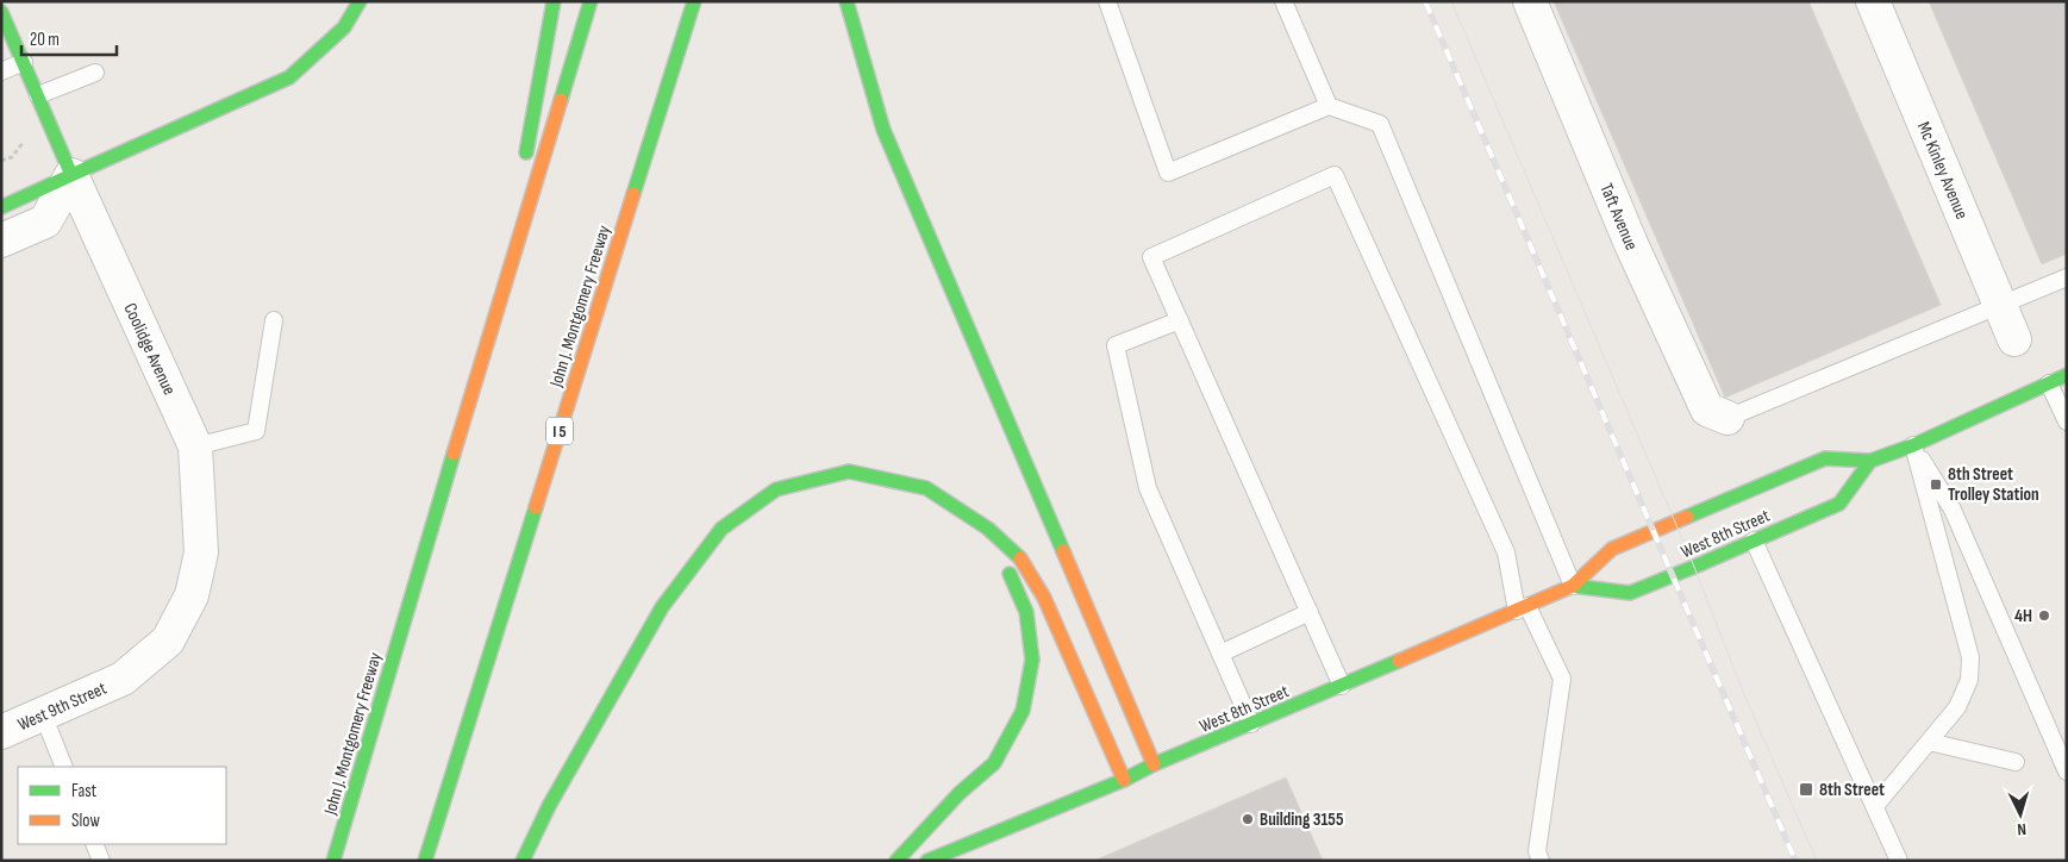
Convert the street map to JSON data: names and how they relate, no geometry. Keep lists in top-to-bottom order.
{
  "streets": {
    "main road": [
      "John J. Montgomery Freeway",
      "Coolidge Avenue",
      "I 5",
      "West 8th Street"
    ],
    "street": ["Mc Kinley Avenue", "Taft Avenue", "West 9th Street"]
  },
  "crossings": [
    ["Coolidge Avenue", "West 9th Street"]
  ],
  "places": {
    "transit": ["8th Street Trolley Station", "8th Street"],
    "other": ["4H", "Building 3155"]
  },
  "legend": ["Fast", "Slow"],
  "scale_bar": "20 m",
  "north": "bottom"
}
